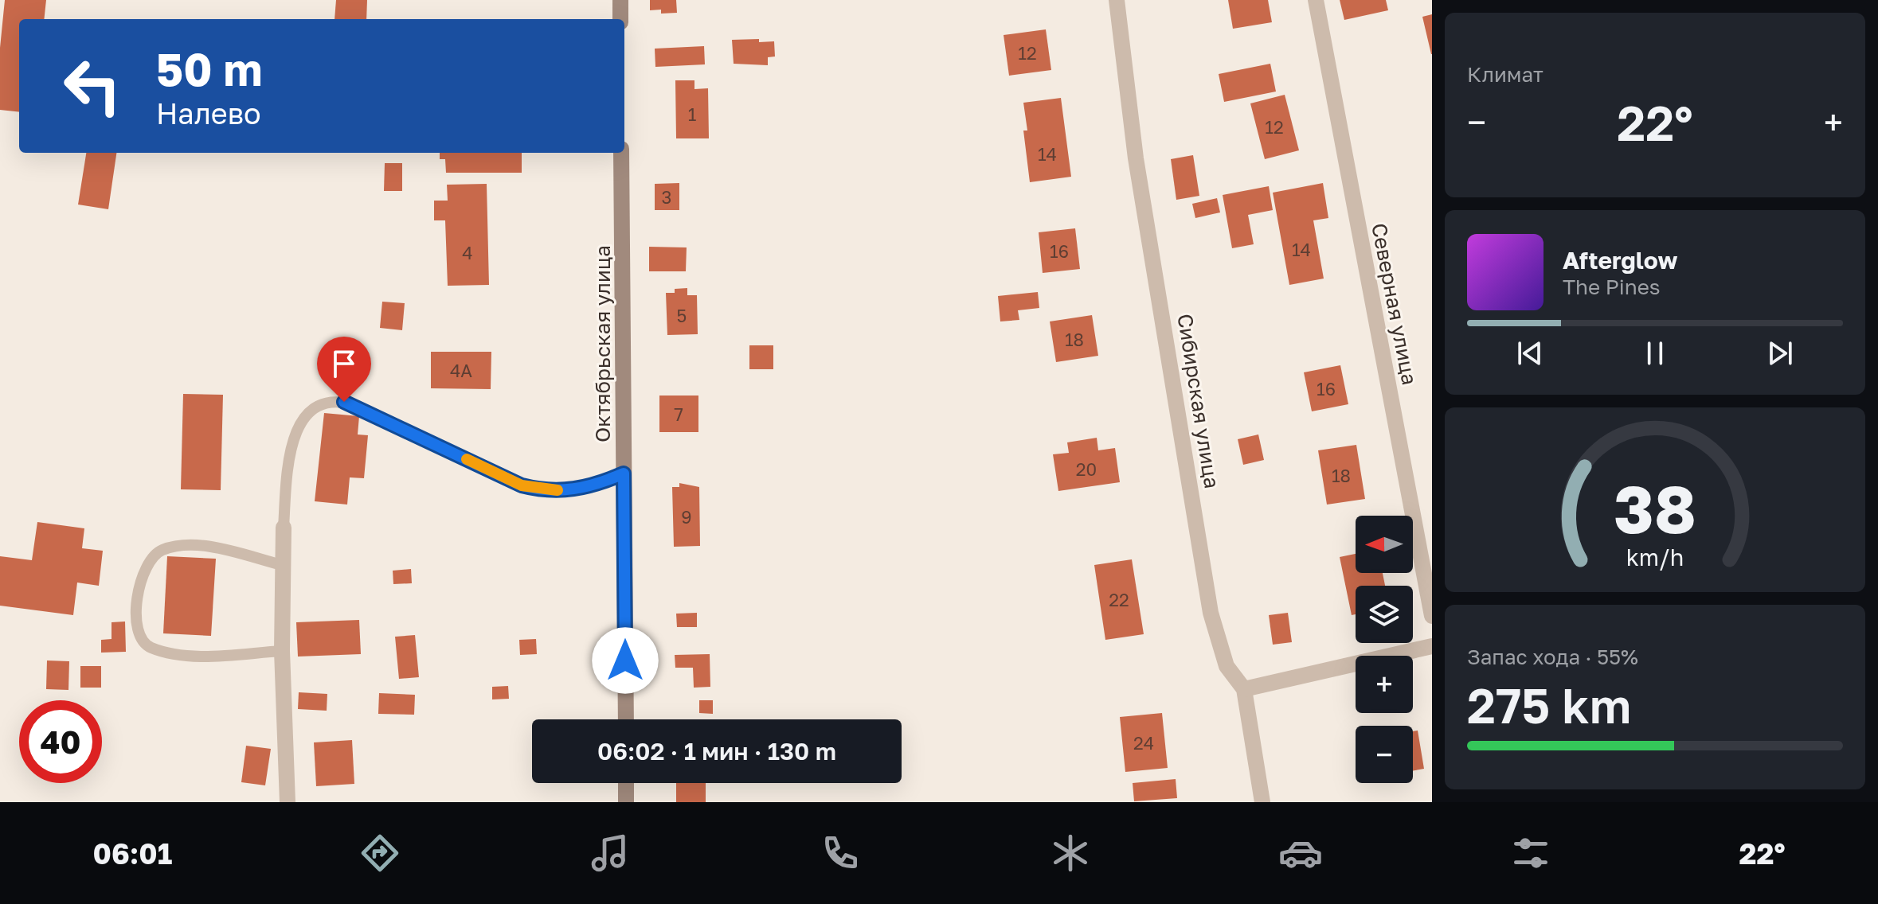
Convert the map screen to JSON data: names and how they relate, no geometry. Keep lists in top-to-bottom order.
{
  "streets": {
    "street": ["Северная улица", "Октябрьская улица", "Сибирская улица"]
  },
  "house_numbers": [
    "12",
    "1",
    "12",
    "14",
    "3",
    "14",
    "16",
    "4",
    "5",
    "18",
    "4А",
    "16",
    "7",
    "20",
    "18",
    "9",
    "22",
    "24"
  ],
  "north": "left",
  "page": {
    "tile": [
      "Климат",
      ["Запас хода · 55%", "275 km"]
    ],
    "turn": ["50 m", "Налево"],
    "heat": ["−", "22°", "+"],
    "song": ["Afterglow", "The Pines"],
    "map_buttons": ["+", "−"],
    "limit": "40",
    "trip": "06:02 · 1 мин · 130 m",
    "tabs": ["06:01", "22°"],
    "gauge": ["38", "km/h"]
  }
}
